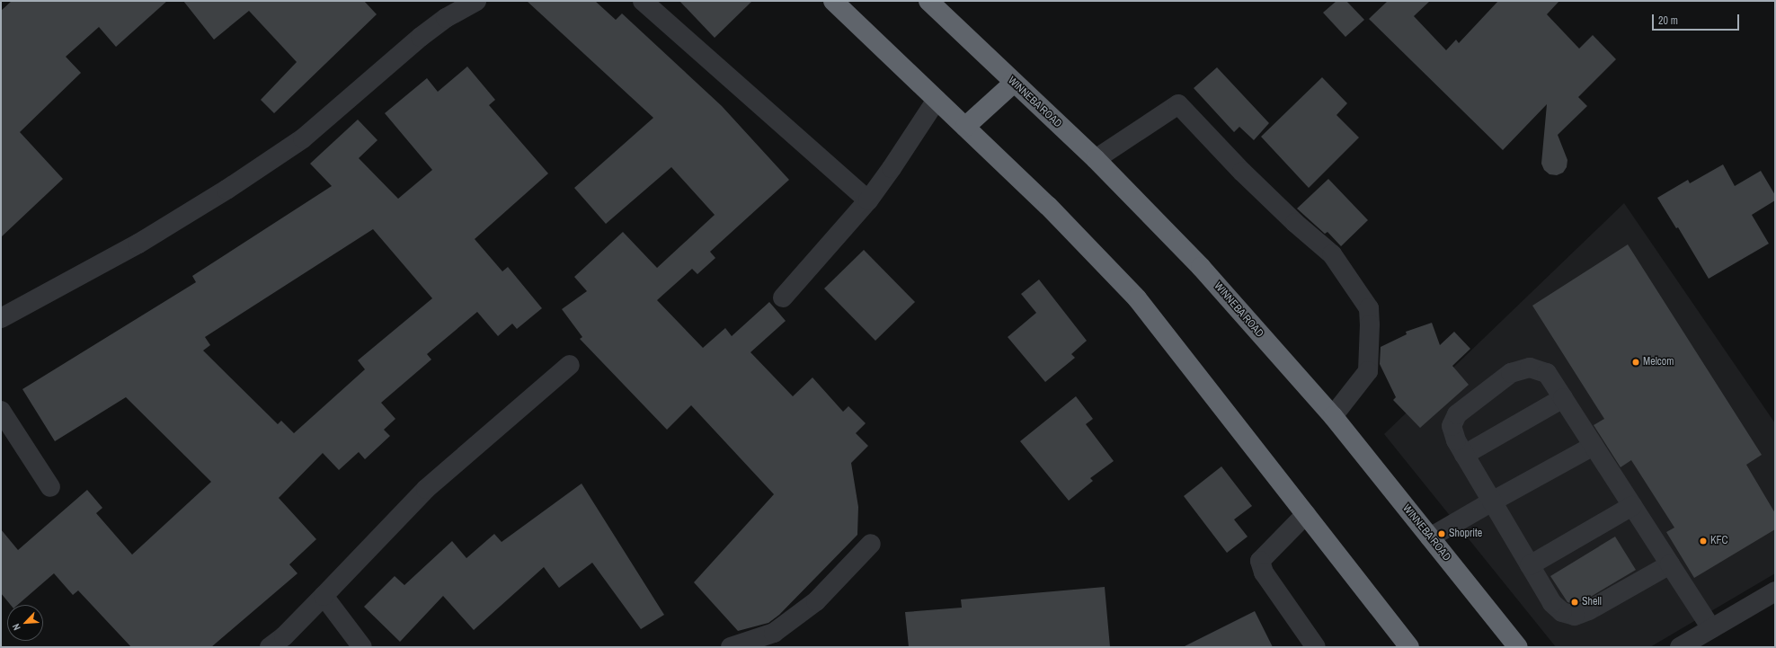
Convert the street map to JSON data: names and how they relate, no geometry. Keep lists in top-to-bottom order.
{
  "streets": {
    "highway": ["WINNEBA ROAD"]
  },
  "places": [
    "Melcom",
    "Shoprite",
    "KFC",
    "Shell"
  ],
  "scale_bar": "20 m",
  "north": "bottom left"
}
